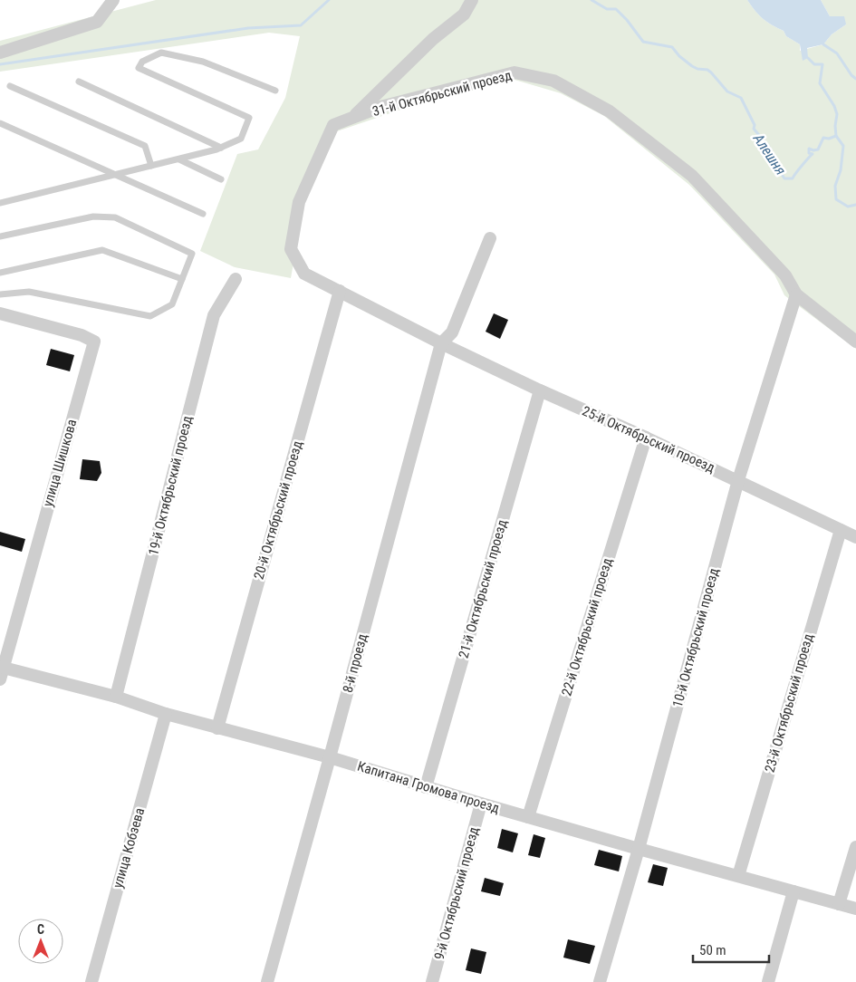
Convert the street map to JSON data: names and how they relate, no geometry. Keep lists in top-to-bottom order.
{
  "streets": {
    "street": [
      "31-й Октябрьский проезд",
      "25-й Октябрьский проезд",
      "улица Шишкова",
      "19-й Октябрьский проезд",
      "20-й Октябрьский проезд",
      "21-й Октябрьский проезд",
      "22-й Октябрьский проезд",
      "10-й Октябрьский проезд",
      "8-й проезд",
      "23-й Октябрьский проезд",
      "Капитана Громова проезд",
      "улица Кобзева",
      "9-й Октябрьский проезд"
    ]
  },
  "crossings": [
    ["31-й Октябрьский проезд", "25-й Октябрьский проезд"],
    ["31-й Октябрьский проезд", "10-й Октябрьский проезд"],
    ["25-й Октябрьский проезд", "20-й Октябрьский проезд"],
    ["25-й Октябрьский проезд", "21-й Октябрьский проезд"],
    ["25-й Октябрьский проезд", "22-й Октябрьский проезд"],
    ["25-й Октябрьский проезд", "10-й Октябрьский проезд"],
    ["25-й Октябрьский проезд", "8-й проезд"],
    ["25-й Октябрьский проезд", "23-й Октябрьский проезд"],
    ["улица Шишкова", "Капитана Громова проезд"],
    ["19-й Октябрьский проезд", "Капитана Громова проезд"],
    ["20-й Октябрьский проезд", "Капитана Громова проезд"],
    ["21-й Октябрьский проезд", "Капитана Громова проезд"],
    ["22-й Октябрьский проезд", "Капитана Громова проезд"],
    ["10-й Октябрьский проезд", "Капитана Громова проезд"],
    ["8-й проезд", "Капитана Громова проезд"],
    ["23-й Октябрьский проезд", "Капитана Громова проезд"],
    ["Капитана Громова проезд", "улица Кобзева"],
    ["Капитана Громова проезд", "9-й Октябрьский проезд"]
  ],
  "water": ["Алешня"],
  "scale_bar": "50 m",
  "north": "top"
}
